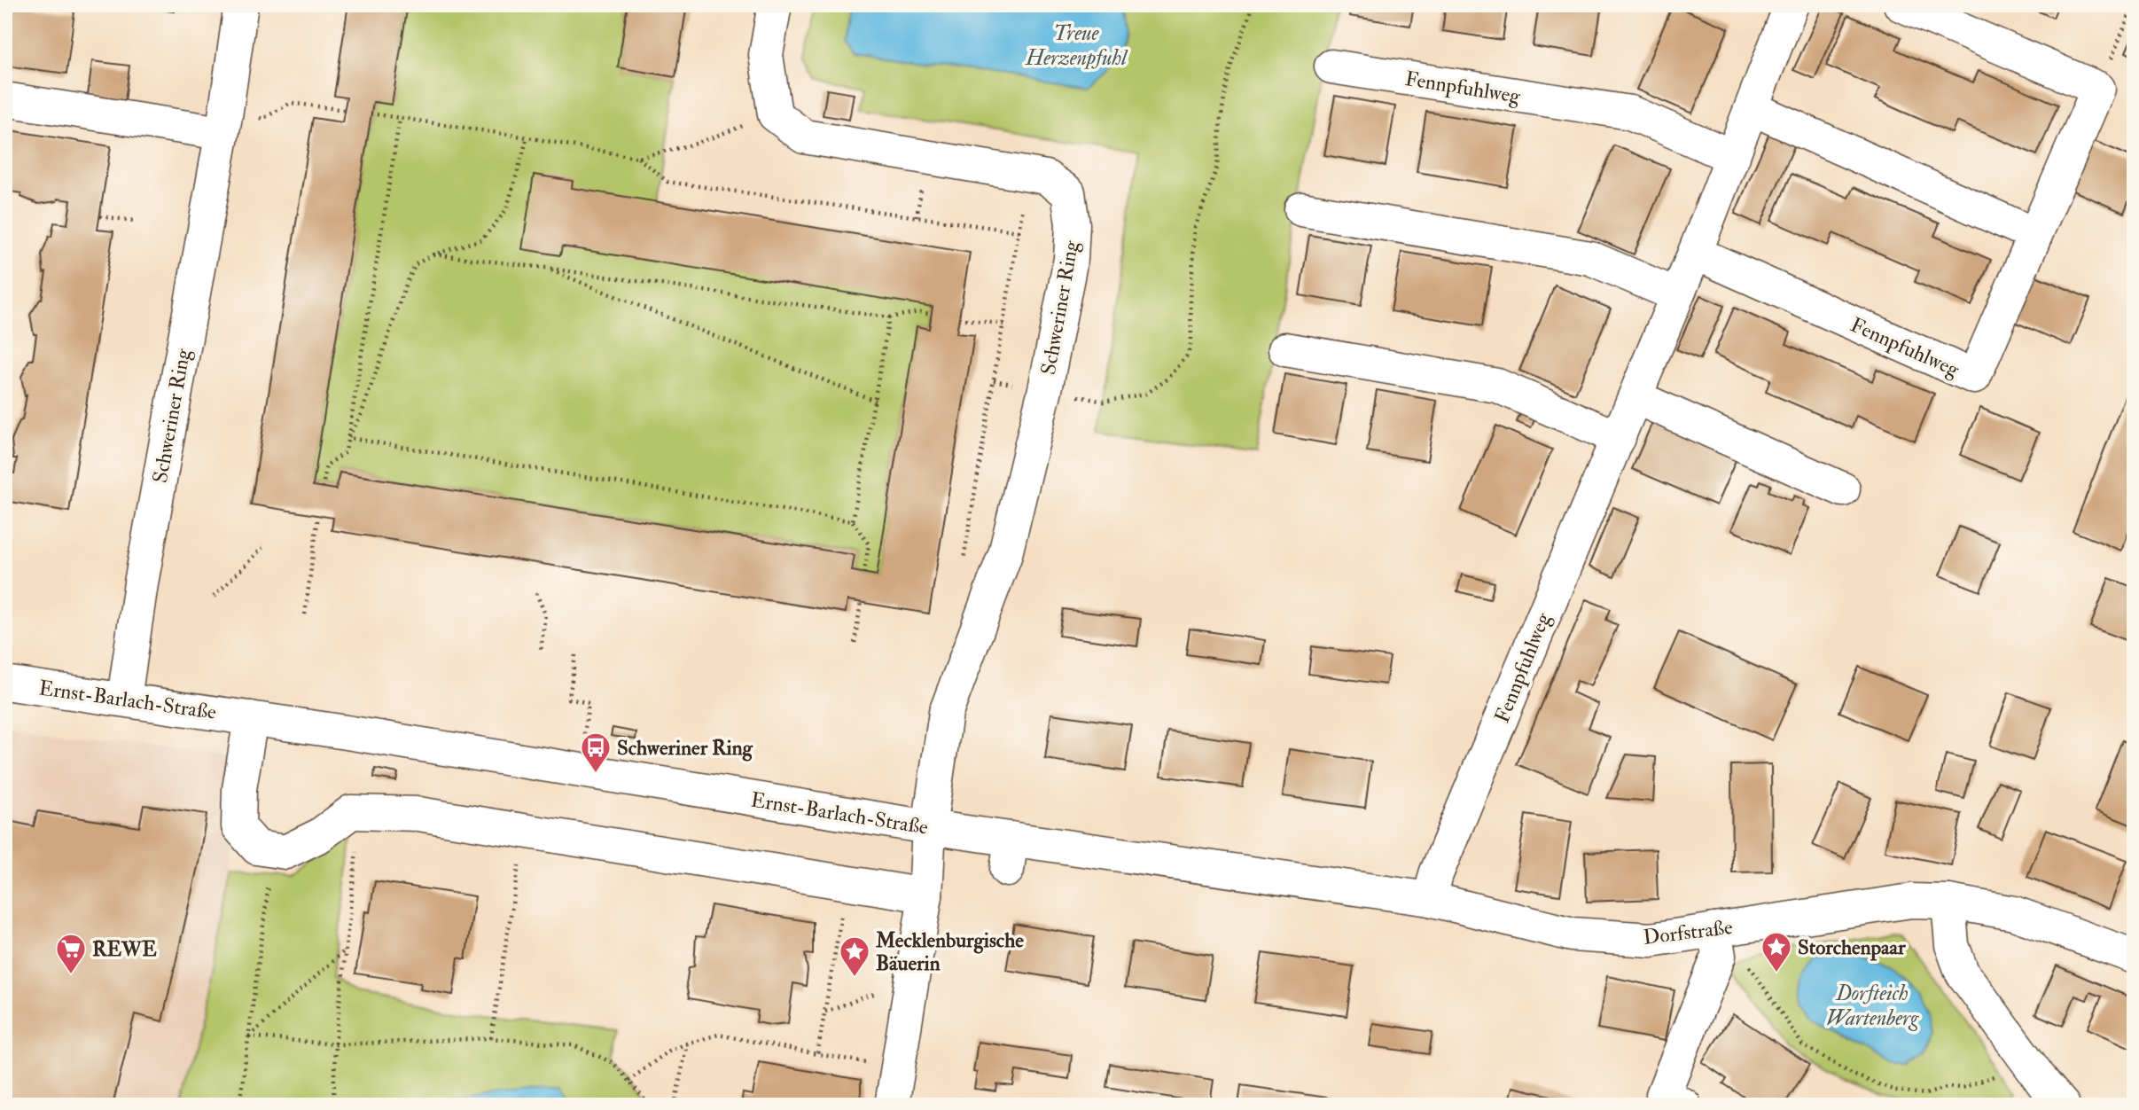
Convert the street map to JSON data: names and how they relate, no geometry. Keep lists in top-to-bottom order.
{
  "streets": {
    "street": [
      "Fennpfuhlweg",
      "Schweriner Ring",
      "Ernst-Barlach-Straße",
      "Dorfstraße"
    ]
  },
  "crossings": [
    ["Fennpfuhlweg", "Ernst-Barlach-Straße"],
    ["Fennpfuhlweg", "Dorfstraße"],
    ["Schweriner Ring", "Ernst-Barlach-Straße"],
    ["Ernst-Barlach-Straße", "Dorfstraße"]
  ],
  "water": ["Treue Herzenpfuhl", "Dorfteich Wartenberg"],
  "places": {
    "bus stop": ["Schweriner Ring"],
    "place": ["Storchenpaar", "Mecklenburgische Bäuerin"],
    "supermarket": ["REWE"]
  }
}
